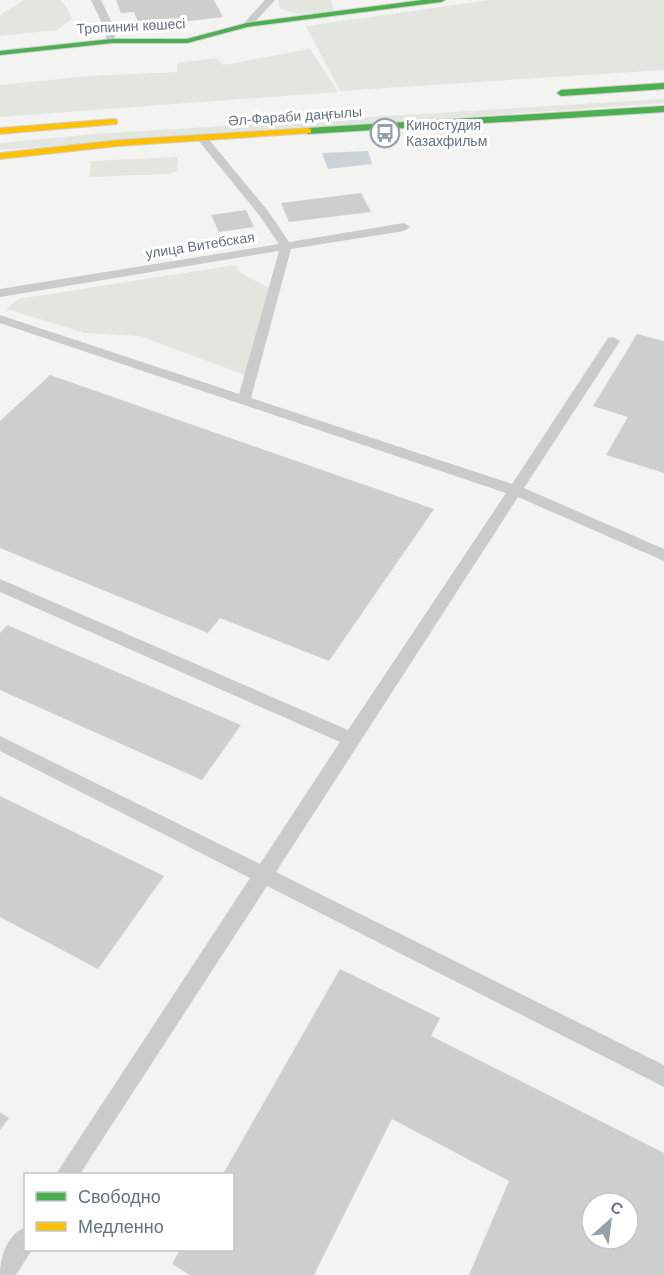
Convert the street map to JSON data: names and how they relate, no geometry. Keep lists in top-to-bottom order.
{
  "streets": {
    "main road": ["Тропинин көшесі", "Әл-Фараби даңғылы"],
    "lane": ["улица Витебская"]
  },
  "places": {
    "bus stop": ["Киностудия Казахфильм"]
  },
  "legend": ["Свободно", "Медленно"],
  "north": "top right"
}
